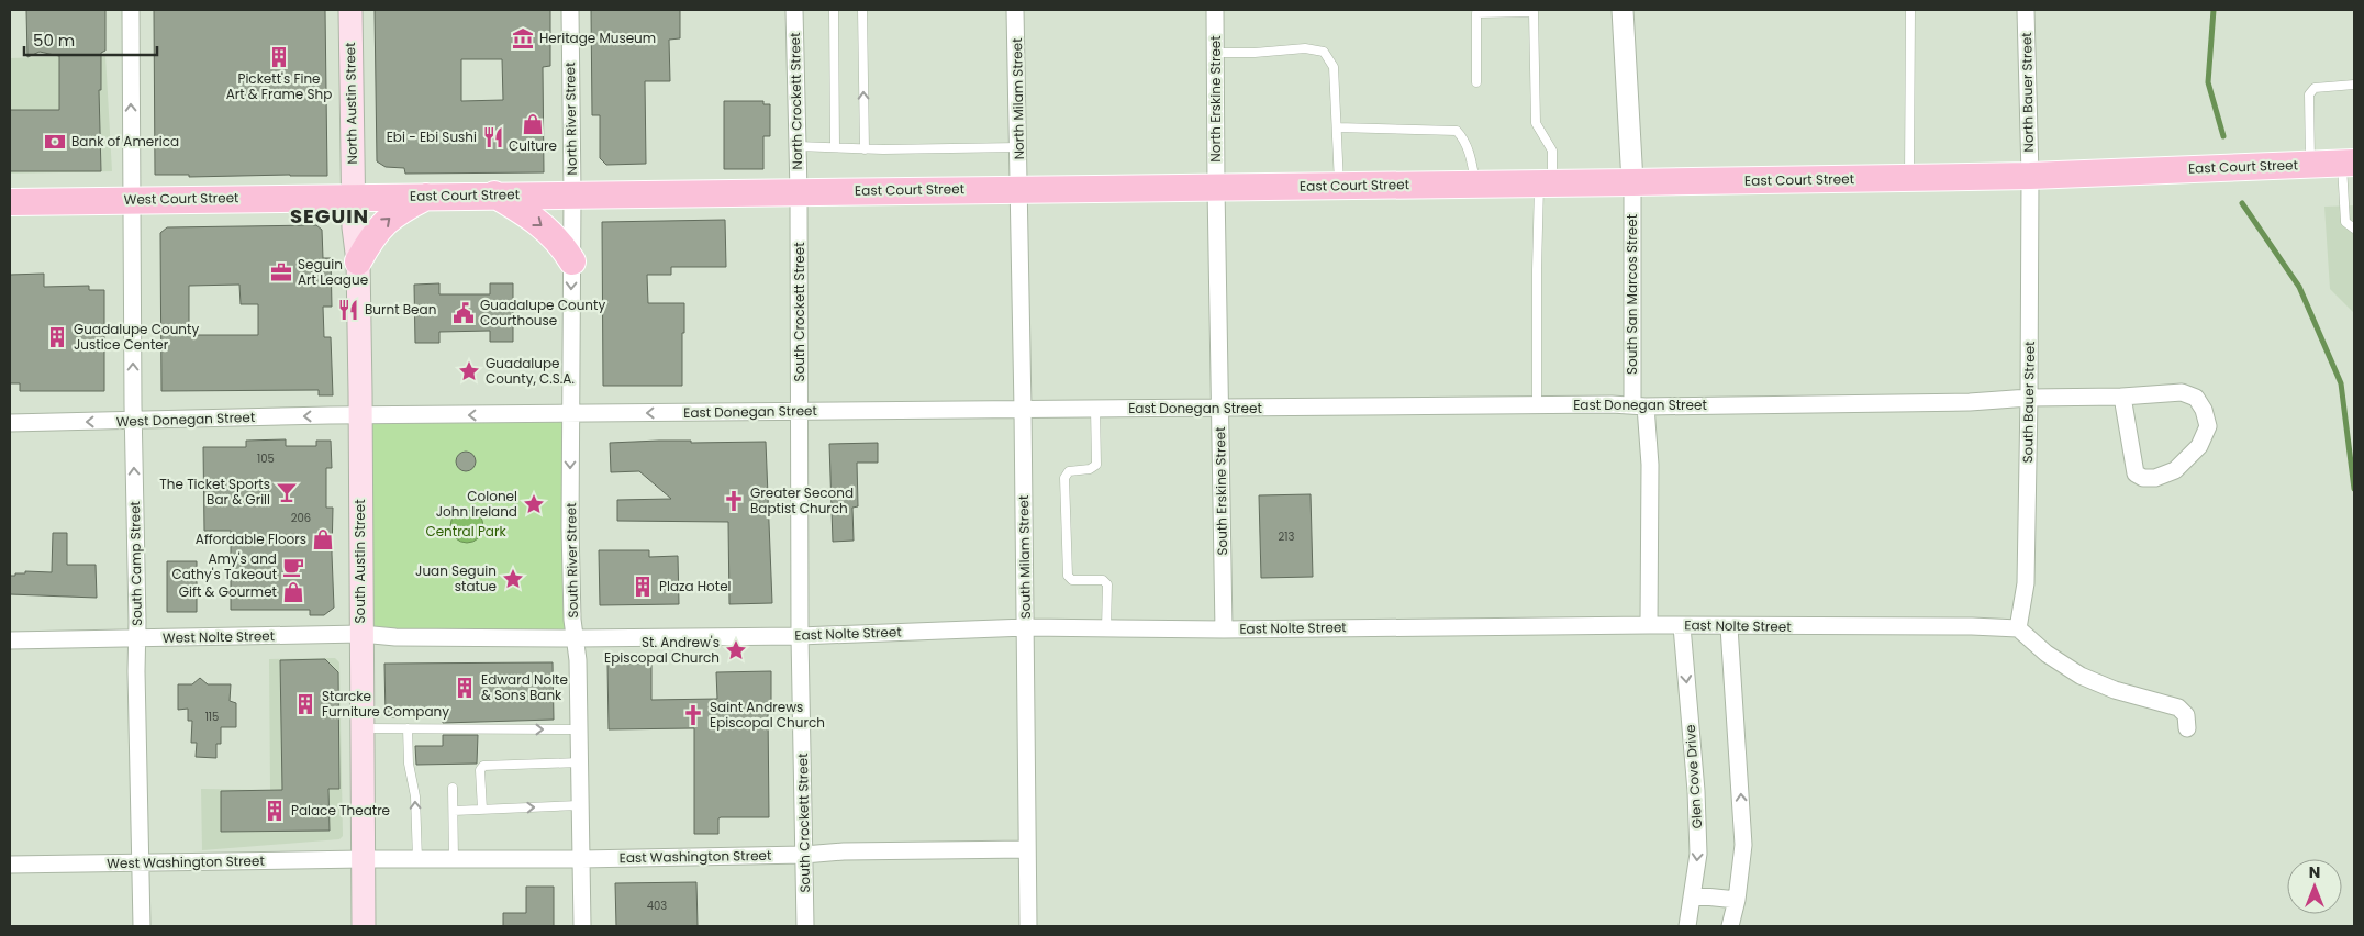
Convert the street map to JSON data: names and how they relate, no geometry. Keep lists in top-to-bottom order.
{
  "streets": {
    "main road": [
      "North Austin Street",
      "East Court Street",
      "West Court Street",
      "South Austin Street"
    ],
    "street": [
      "North Bauer Street",
      "North Milam Street",
      "North Erskine Street",
      "North Crockett Street",
      "North River Street",
      "South San Marcos Street",
      "South Crockett Street",
      "South Bauer Street",
      "East Donegan Street",
      "West Donegan Street",
      "South Erskine Street",
      "South Milam Street",
      "South River Street",
      "South Camp Street",
      "East Nolte Street",
      "West Nolte Street",
      "Glen Cove Drive",
      "East Washington Street",
      "West Washington Street"
    ]
  },
  "crossings": [
    ["North Bauer Street", "East Court Street"],
    ["North Bauer Street", "South Bauer Street"],
    ["North Milam Street", "East Court Street"],
    ["North Milam Street", "South Milam Street"],
    ["North Erskine Street", "East Court Street"],
    ["North Erskine Street", "South Erskine Street"],
    ["North Crockett Street", "East Court Street"],
    ["North Crockett Street", "South Crockett Street"],
    ["North Austin Street", "East Court Street"],
    ["North Austin Street", "West Court Street"],
    ["North Austin Street", "South Austin Street"],
    ["North River Street", "East Court Street"],
    ["North River Street", "South River Street"],
    ["East Court Street", "West Court Street"],
    ["East Court Street", "South San Marcos Street"],
    ["East Court Street", "South Crockett Street"],
    ["East Court Street", "South Bauer Street"],
    ["East Court Street", "South Erskine Street"],
    ["East Court Street", "South Milam Street"],
    ["East Court Street", "South River Street"],
    ["East Court Street", "South Austin Street"],
    ["West Court Street", "South Austin Street"],
    ["West Court Street", "South Camp Street"],
    ["South San Marcos Street", "East Donegan Street"],
    ["South San Marcos Street", "East Nolte Street"],
    ["South Crockett Street", "East Donegan Street"],
    ["South Crockett Street", "East Nolte Street"],
    ["South Crockett Street", "East Washington Street"],
    ["South Bauer Street", "East Donegan Street"],
    ["South Bauer Street", "East Nolte Street"],
    ["East Donegan Street", "West Donegan Street"],
    ["East Donegan Street", "South Erskine Street"],
    ["East Donegan Street", "South Milam Street"],
    ["East Donegan Street", "South River Street"],
    ["East Donegan Street", "South Austin Street"],
    ["West Donegan Street", "South Austin Street"],
    ["West Donegan Street", "South Camp Street"],
    ["South Erskine Street", "East Nolte Street"],
    ["South Milam Street", "East Nolte Street"],
    ["South Milam Street", "East Washington Street"],
    ["South River Street", "East Nolte Street"],
    ["South River Street", "East Washington Street"],
    ["South Austin Street", "East Nolte Street"],
    ["South Austin Street", "West Nolte Street"],
    ["South Austin Street", "East Washington Street"],
    ["South Austin Street", "West Washington Street"],
    ["South Camp Street", "West Nolte Street"],
    ["South Camp Street", "West Washington Street"],
    ["East Nolte Street", "West Nolte Street"],
    ["East Nolte Street", "Glen Cove Drive"],
    ["East Washington Street", "West Washington Street"]
  ],
  "one_way": ["West Donegan Street", "South River Street", "South Camp Street"],
  "districts": ["SEGUIN"],
  "parks": ["Central Park"],
  "places": {
    "museum": ["Heritage Museum"],
    "building": [
      "Pickett's Fine Art & Frame Shp",
      "Guadalupe County Justice Center",
      "Plaza Hotel",
      "Edward Nolte & Sons Bank",
      "Starcke Furniture Company",
      "Palace Theatre"
    ],
    "shop": ["Culture", "Affordable Floors", "Gift & Gourmet"],
    "restaurant": ["Ebi - Ebi Sushi", "Burnt Bean"],
    "bank": ["Bank of America"],
    "office": ["Seguin Art League"],
    "public building": ["Guadalupe County Courthouse"],
    "place": [
      "Guadalupe County, C.S.A.",
      "Colonel John Ireland",
      "Juan Seguin statue",
      "St. Andrew's Episcopal Church"
    ],
    "bar": ["The Ticket Sports Bar & Grill"],
    "church": ["Greater Second Baptist Church", "Saint Andrews Episcopal Church"],
    "cafe": ["Amy's and Cathy's Takeout"]
  },
  "house_numbers": [
    "105",
    "206",
    "213",
    "115",
    "403"
  ],
  "scale_bar": "50 m",
  "north": "top"
}
